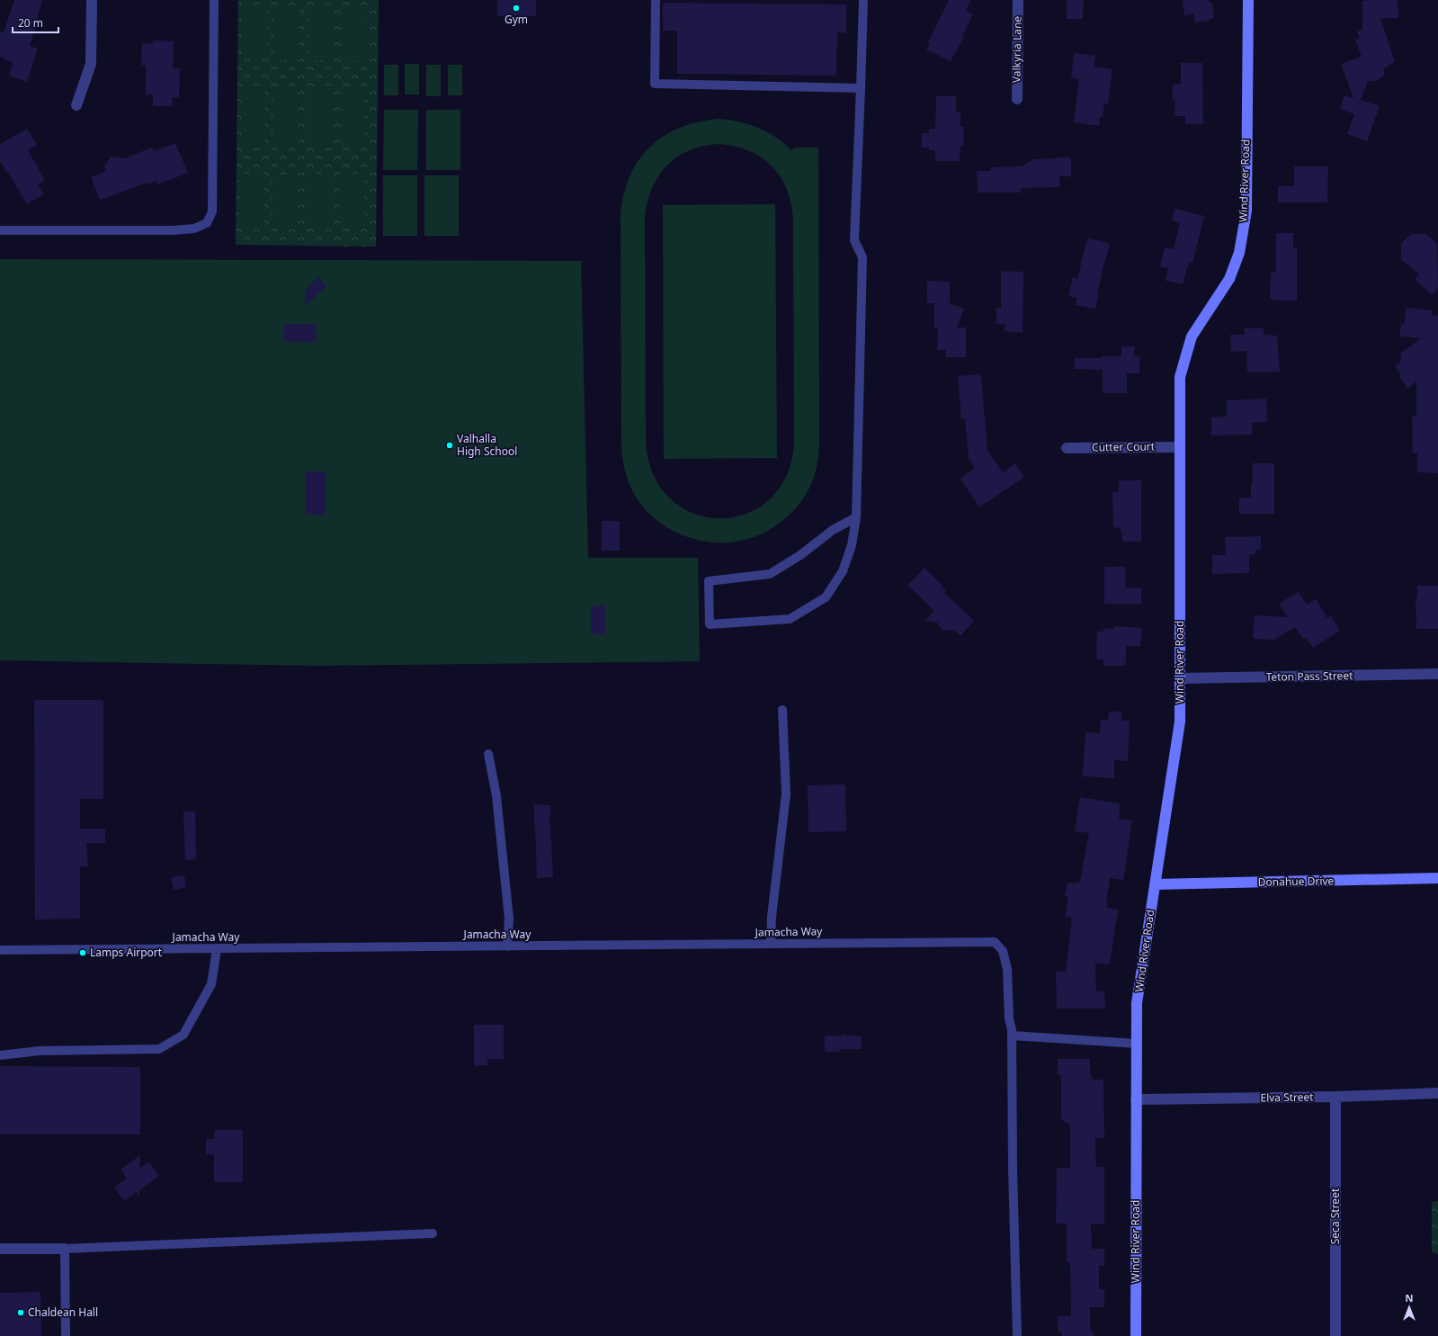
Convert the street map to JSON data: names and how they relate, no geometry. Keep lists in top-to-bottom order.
{
  "streets": {
    "street": [
      "Valkyria Lane",
      "Wind River Road",
      "Cutter Court",
      "Teton Pass Street",
      "Donahue Drive",
      "Elva Street",
      "Seca Street"
    ],
    "lane": ["Jamacha Way"]
  },
  "crossings": [
    ["Wind River Road", "Cutter Court"],
    ["Wind River Road", "Teton Pass Street"],
    ["Wind River Road", "Donahue Drive"],
    ["Wind River Road", "Elva Street"],
    ["Elva Street", "Seca Street"]
  ],
  "places": [
    "Gym",
    "Valhalla High School",
    "Lamps Airport",
    "Chaldean Hall"
  ],
  "scale_bar": "20 m",
  "north": "top"
}
